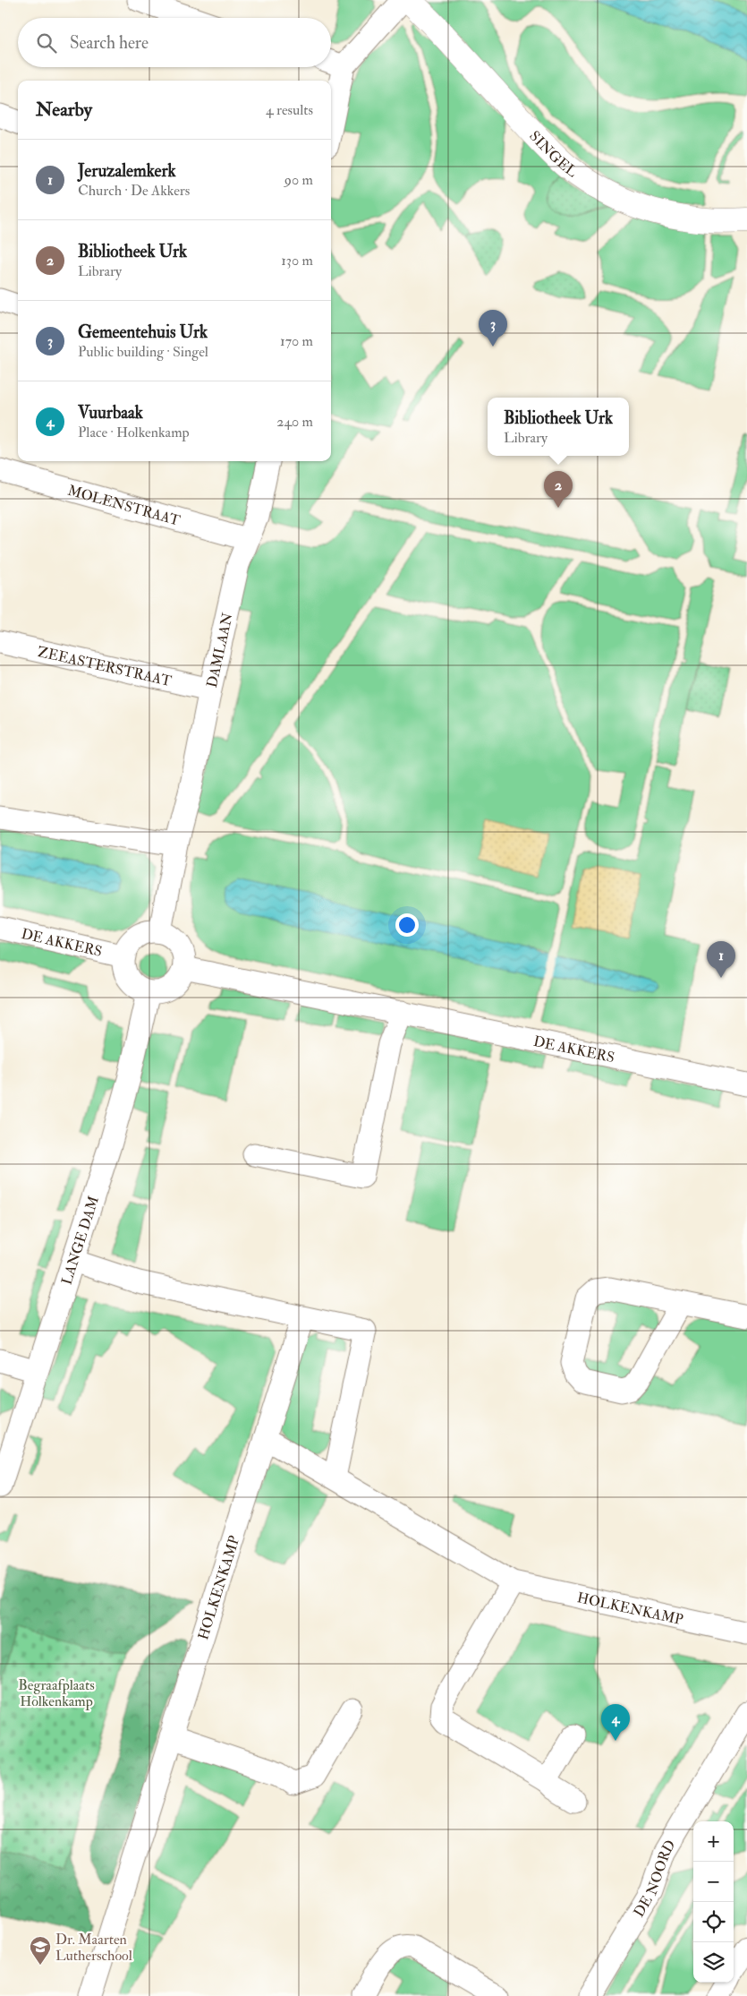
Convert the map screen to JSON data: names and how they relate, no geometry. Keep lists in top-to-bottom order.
{
  "streets": {
    "main road": ["SINGEL"],
    "street": [
      "MOLENSTRAAT",
      "DAMLAAN",
      "ZEEASTERSTRAAT",
      "DE AKKERS",
      "LANGE DAM",
      "HOLKENKAMP",
      "DE NOORD"
    ]
  },
  "crossings": [
    ["MOLENSTRAAT", "DAMLAAN"],
    ["DAMLAAN", "ZEEASTERSTRAAT"],
    ["DE AKKERS", "LANGE DAM"]
  ],
  "parks": ["Begraafplaats Holkenkamp"],
  "places": {
    "school or university": ["Dr. Maarten Lutherschool"]
  },
  "page": {
    "search": "Search here",
    "heading": ["Nearby", "4 results"],
    "list": [
      {
        "mark": "1",
        "name": "Jeruzalemkerk",
        "note": "Church · De Akkers",
        "value": "90 m"
      },
      {
        "mark": "2",
        "name": "Bibliotheek Urk",
        "note": "Library",
        "value": "130 m"
      },
      {
        "mark": "3",
        "name": "Gemeentehuis Urk",
        "note": "Public building · Singel",
        "value": "170 m"
      },
      {
        "mark": "4",
        "name": "Vuurbaak",
        "note": "Place · Holkenkamp",
        "value": "240 m"
      }
    ],
    "pins": [
      "3",
      "2",
      "1",
      "4"
    ],
    "popup": ["Bibliotheek Urk", "Library"],
    "map_buttons": ["+", "−"]
  }
}
